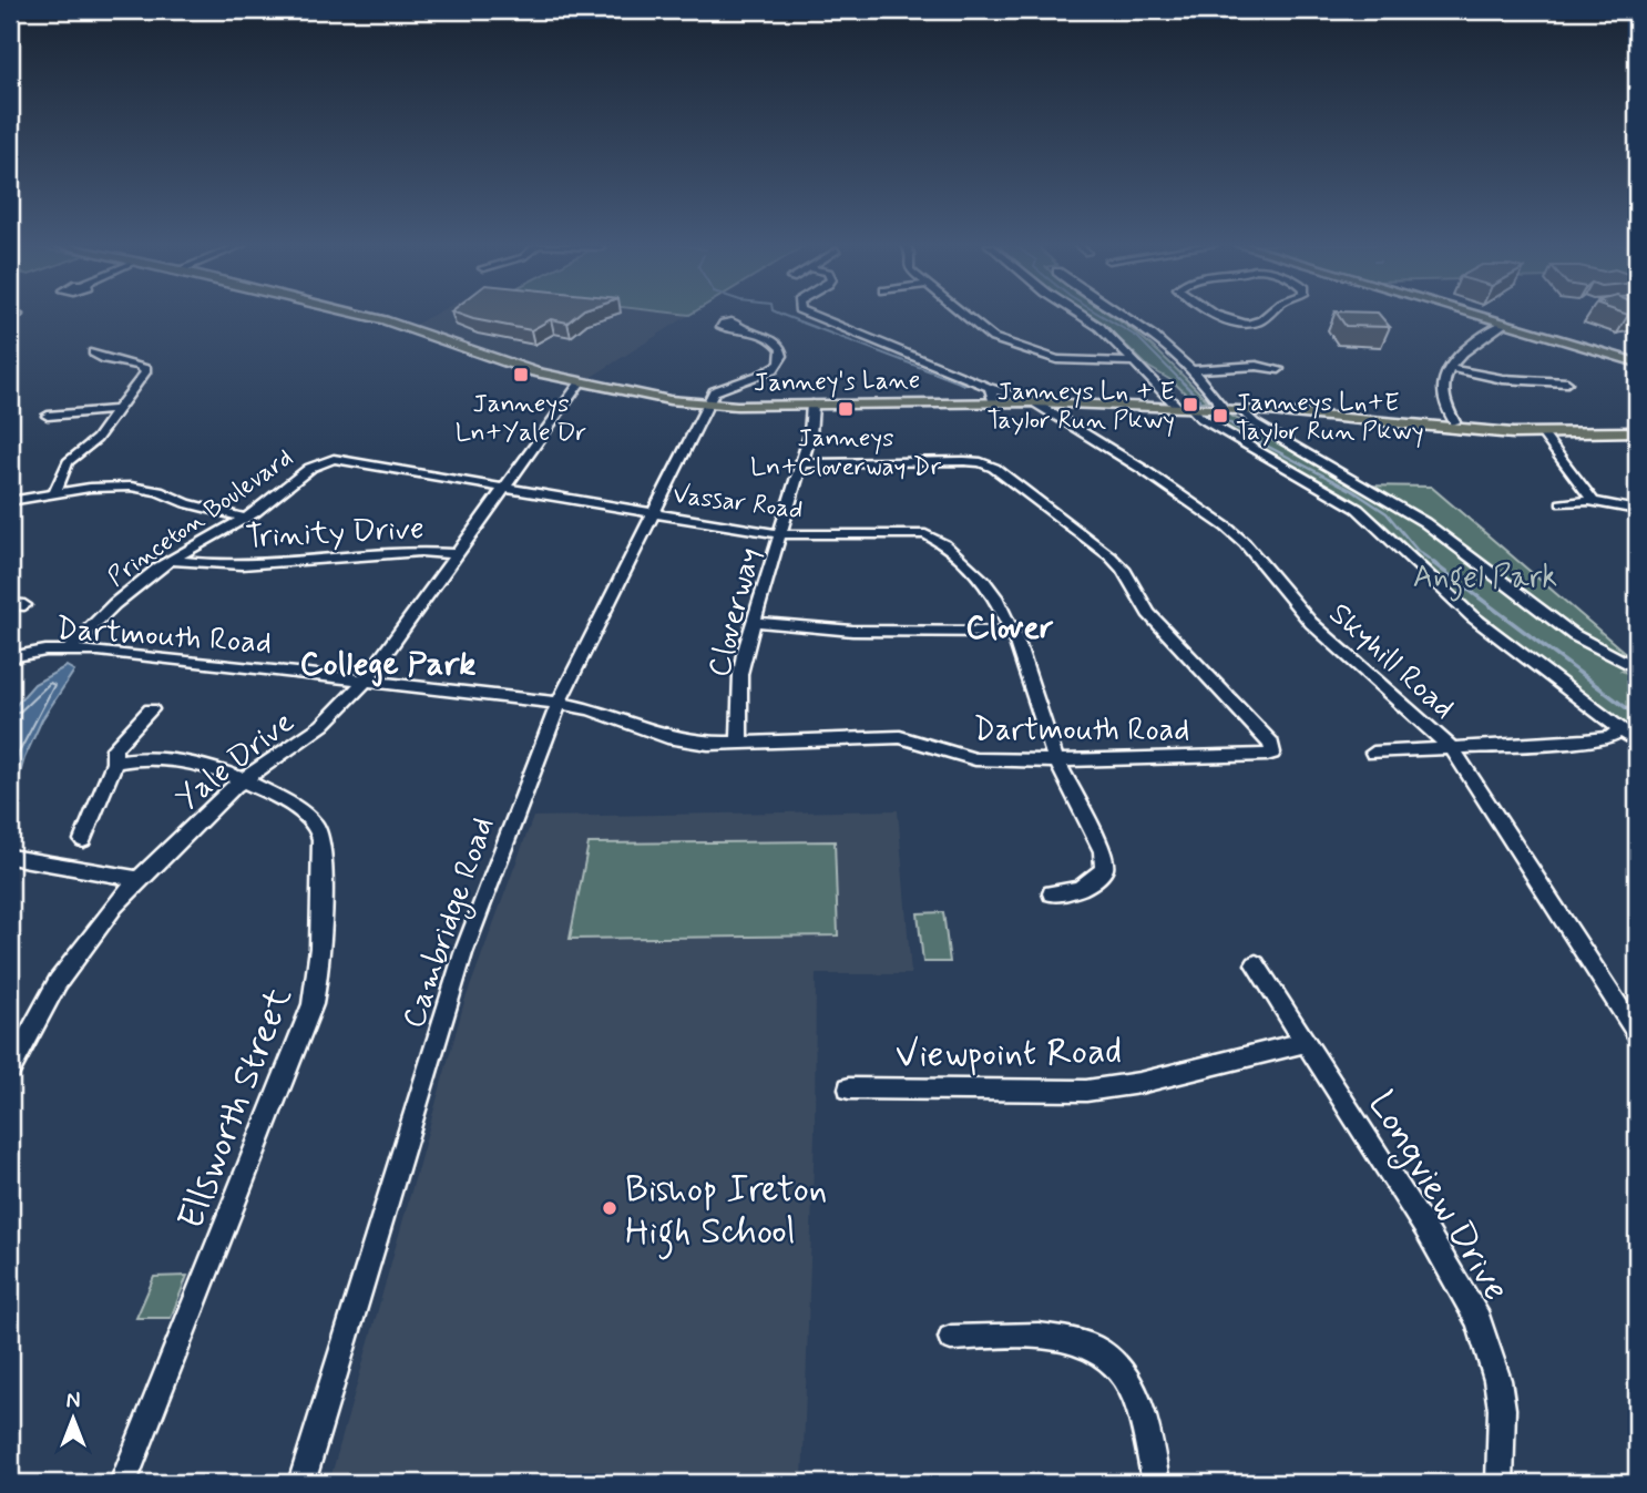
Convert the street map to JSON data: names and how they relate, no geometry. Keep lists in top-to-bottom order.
{
  "streets": {
    "main road": ["Janney's Lane"],
    "street": [
      "Vassar Road",
      "Princeton Boulevard",
      "Trinity Drive",
      "Cloverway",
      "Dartmouth Road",
      "Skyhill Road",
      "Yale Drive",
      "Cambridge Road",
      "Viewpoint Road",
      "Ellsworth Street",
      "Longview Drive"
    ]
  },
  "crossings": [
    ["Janney's Lane", "Cloverway"],
    ["Janney's Lane", "Skyhill Road"],
    ["Janney's Lane", "Yale Drive"],
    ["Janney's Lane", "Cambridge Road"],
    ["Vassar Road", "Princeton Boulevard"],
    ["Vassar Road", "Cloverway"],
    ["Vassar Road", "Dartmouth Road"],
    ["Vassar Road", "Yale Drive"],
    ["Vassar Road", "Cambridge Road"],
    ["Princeton Boulevard", "Trinity Drive"],
    ["Princeton Boulevard", "Dartmouth Road"],
    ["Trinity Drive", "Yale Drive"],
    ["Cloverway", "Dartmouth Road"],
    ["Dartmouth Road", "Yale Drive"],
    ["Dartmouth Road", "Cambridge Road"],
    ["Yale Drive", "Ellsworth Street"],
    ["Viewpoint Road", "Longview Drive"]
  ],
  "districts": ["Clover", "College Park"],
  "parks": ["Angel Park"],
  "places": {
    "transit": [
      "Janneys Ln+Yale Dr",
      "Janneys Ln + E Taylor Run Pkwy",
      "Janneys Ln+Cloverway Dr",
      "Janneys Ln+E Taylor Run Pkwy"
    ],
    "other": ["Bishop Ireton High School"]
  },
  "north": "top"
}
